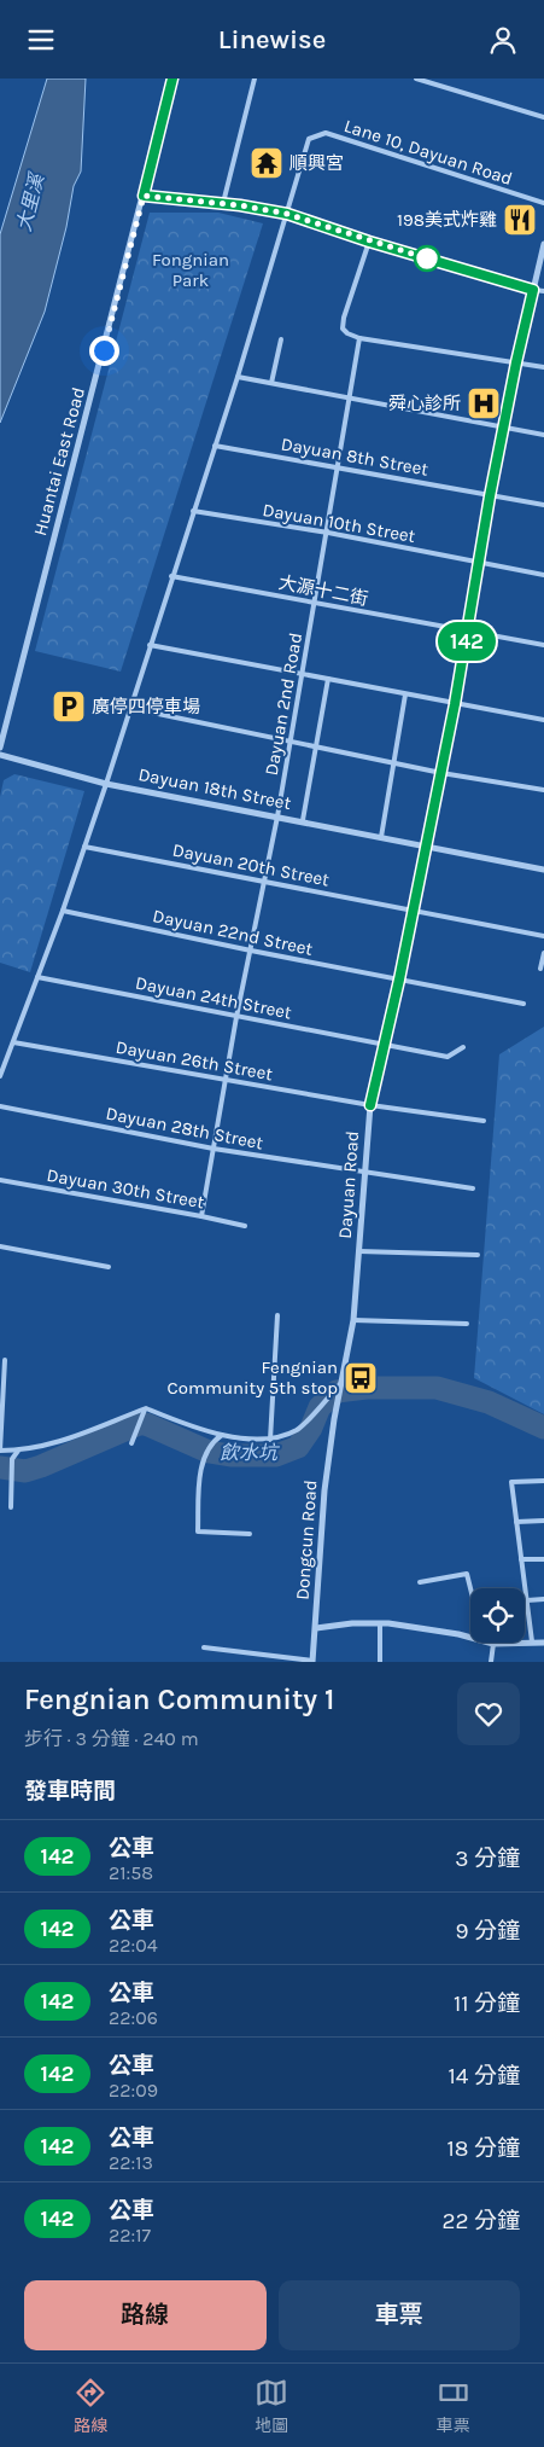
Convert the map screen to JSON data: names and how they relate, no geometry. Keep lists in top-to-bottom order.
{
  "streets": {
    "street": [
      "Huantai East Road",
      "Dayuan 18th Street",
      "Dayuan Road",
      "Dongcun Road"
    ],
    "lane": [
      "Lane 10, Dayuan Road",
      "Dayuan 8th Street",
      "Dayuan 10th Street",
      "大源十二街",
      "Dayuan 2nd Road",
      "Dayuan 20th Street",
      "Dayuan 22nd Street",
      "Dayuan 24th Street",
      "Dayuan 26th Street",
      "Dayuan 28th Street",
      "Dayuan 30th Street"
    ]
  },
  "crossings": [
    ["Dayuan 8th Street", "Dayuan 2nd Road"],
    ["Dayuan 8th Street", "Dayuan Road"],
    ["Dayuan 10th Street", "Dayuan 2nd Road"],
    ["Dayuan 10th Street", "Dayuan Road"],
    ["大源十二街", "Dayuan 2nd Road"],
    ["大源十二街", "Dayuan Road"],
    ["Dayuan 2nd Road", "Dayuan 18th Street"],
    ["Dayuan 2nd Road", "Dayuan 20th Street"],
    ["Dayuan 2nd Road", "Dayuan 22nd Street"],
    ["Dayuan 2nd Road", "Dayuan 24th Street"],
    ["Dayuan 2nd Road", "Dayuan 26th Street"],
    ["Dayuan 2nd Road", "Dayuan 28th Street"],
    ["Dayuan 2nd Road", "Dayuan 30th Street"],
    ["Dayuan 18th Street", "Dayuan Road"],
    ["Dayuan 20th Street", "Dayuan Road"],
    ["Dayuan 22nd Street", "Dayuan Road"],
    ["Dayuan 24th Street", "Dayuan Road"],
    ["Dayuan 26th Street", "Dayuan Road"],
    ["Dayuan 28th Street", "Dayuan Road"],
    ["Dayuan Road", "Dongcun Road"]
  ],
  "water": ["大里溪", "飲水坑"],
  "parks": ["Fongnian Park"],
  "places": {
    "temple": ["順興宮"],
    "restaurant": ["198美式炸雞"],
    "hospital": ["舜心診所"],
    "parking": ["廣停四停車場"],
    "bus stop": ["Fengnian Community 5th stop"]
  },
  "lines": ["bus line 142"],
  "page": {
    "header": "Linewise",
    "on_map": "142",
    "heading": [
      ["Fengnian Community 1", "步行 · 3 分鐘 · 240 m"],
      "發車時間"
    ],
    "list": [
      {
        "mark": "142",
        "name": "公車",
        "note": "21:58",
        "value": "3 分鐘"
      },
      {
        "mark": "142",
        "name": "公車",
        "note": "22:04",
        "value": "9 分鐘"
      },
      {
        "mark": "142",
        "name": "公車",
        "note": "22:06",
        "value": "11 分鐘"
      },
      {
        "mark": "142",
        "name": "公車",
        "note": "22:09",
        "value": "14 分鐘"
      },
      {
        "mark": "142",
        "name": "公車",
        "note": "22:13",
        "value": "18 分鐘"
      },
      {
        "mark": "142",
        "name": "公車",
        "note": "22:17",
        "value": "22 分鐘"
      }
    ],
    "buttons": ["路線", "車票"],
    "tabs": ["路線", "地圖", "車票"]
  }
}
